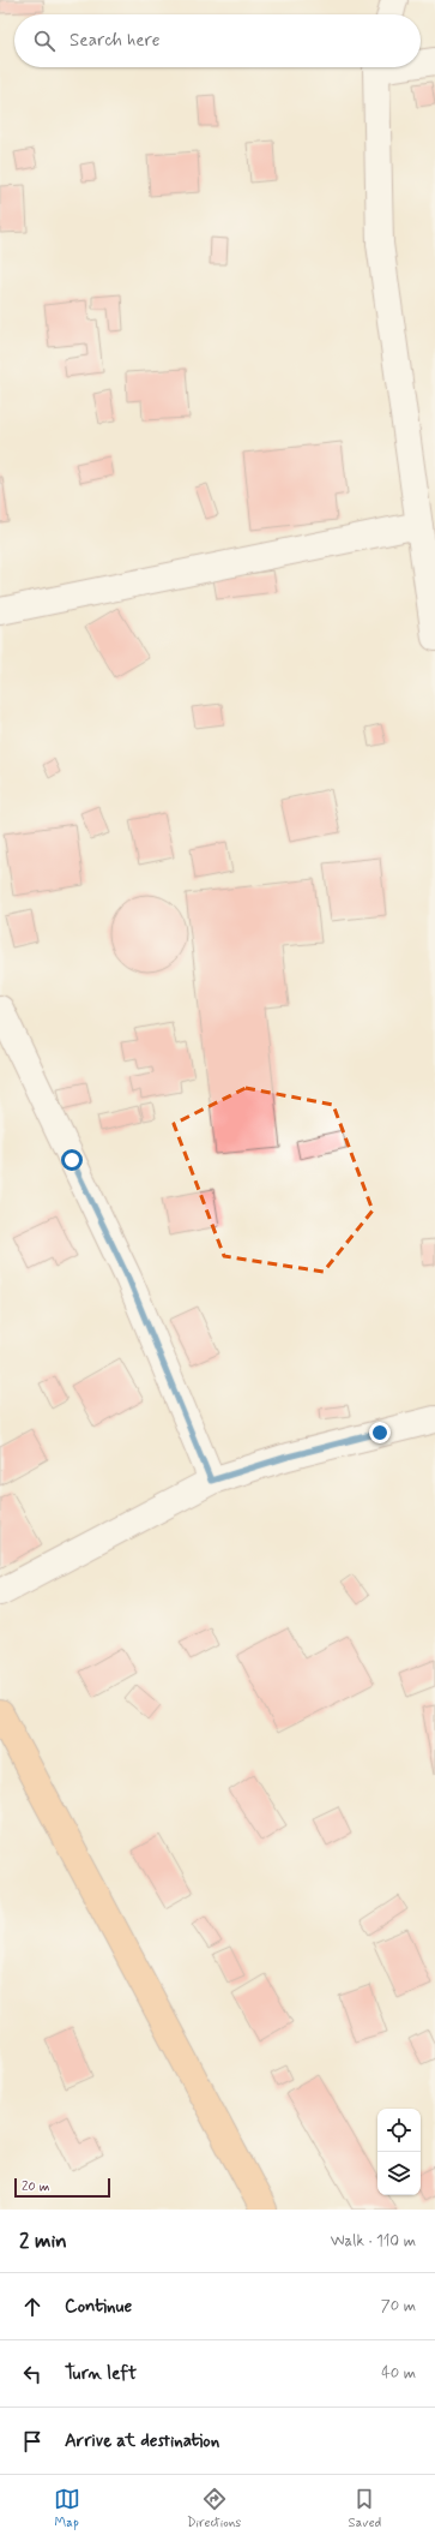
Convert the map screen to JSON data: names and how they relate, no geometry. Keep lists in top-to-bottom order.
{
  "scale_bar": "20 m",
  "page": {
    "search": "Search here",
    "scale": "20 m",
    "heading": ["2 min", "Walk · 110 m"],
    "list": [
      ["Continue", "70 m"],
      ["Turn left", "40 m"],
      "Arrive at destination"
    ],
    "nav": ["Map", "Directions", "Saved"]
  }
}
